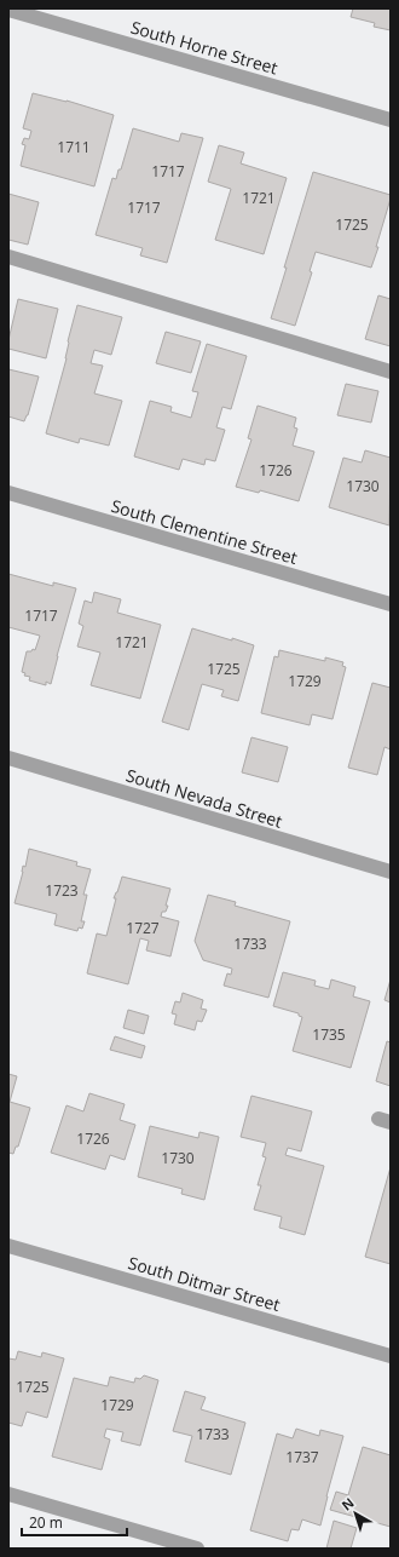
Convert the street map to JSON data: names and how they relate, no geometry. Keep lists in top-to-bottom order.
{
  "streets": {
    "street": [
      "South Horne Street",
      "South Clementine Street",
      "South Nevada Street",
      "South Ditmar Street"
    ]
  },
  "house_numbers": [
    "1711",
    "1717",
    "1721",
    "1717",
    "1725",
    "1726",
    "1730",
    "1717",
    "1721",
    "1725",
    "1729",
    "1723",
    "1727",
    "1733",
    "1735",
    "1726",
    "1730",
    "1725",
    "1729",
    "1733",
    "1737"
  ],
  "scale_bar": "20 m",
  "north": "top left"
}
